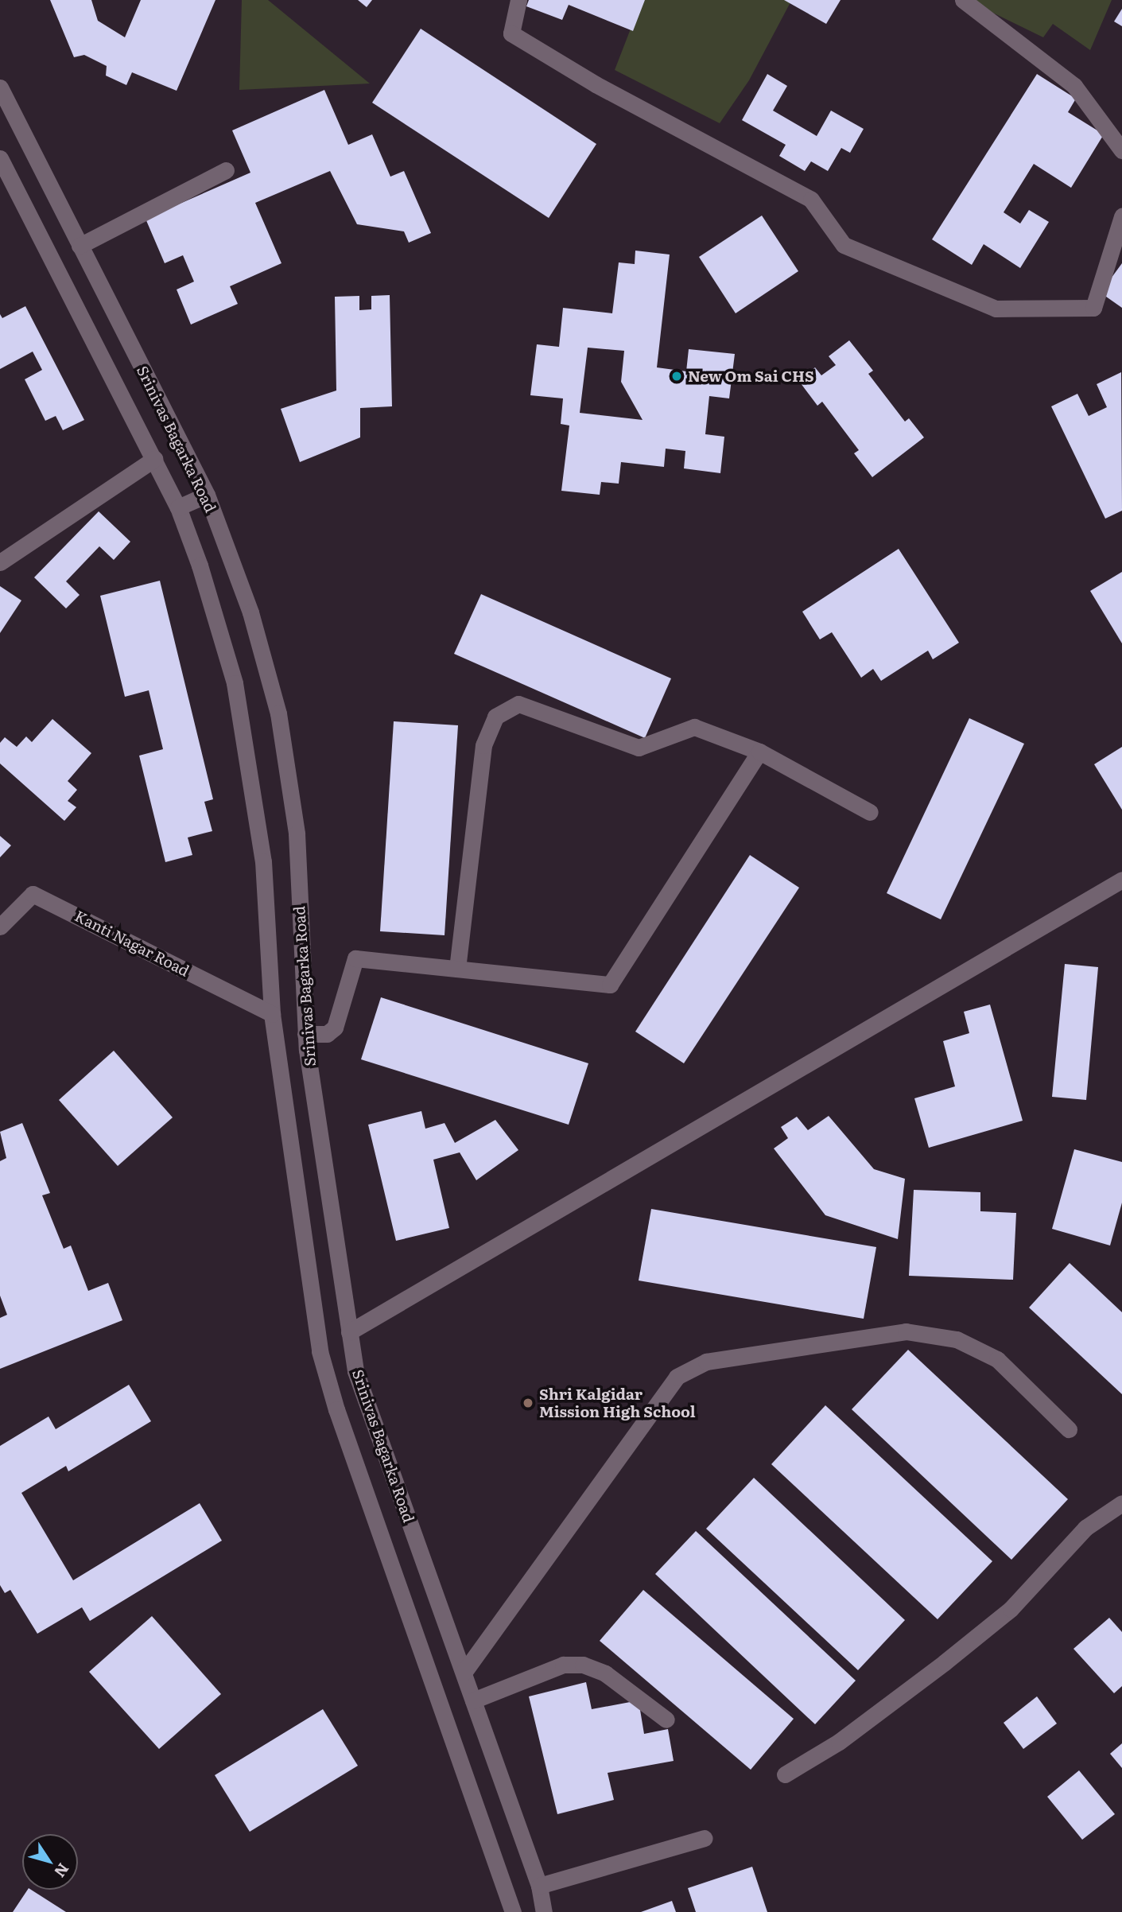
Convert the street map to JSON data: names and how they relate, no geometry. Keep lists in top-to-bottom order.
{
  "streets": {
    "street": ["Srinivas Bagarka Road", "Kanti Nagar Road"]
  },
  "crossings": [
    ["Srinivas Bagarka Road", "Kanti Nagar Road"]
  ],
  "places": ["New Om Sai CHS", "Shri Kalgidar Mission High School"],
  "north": "bottom right"
}
